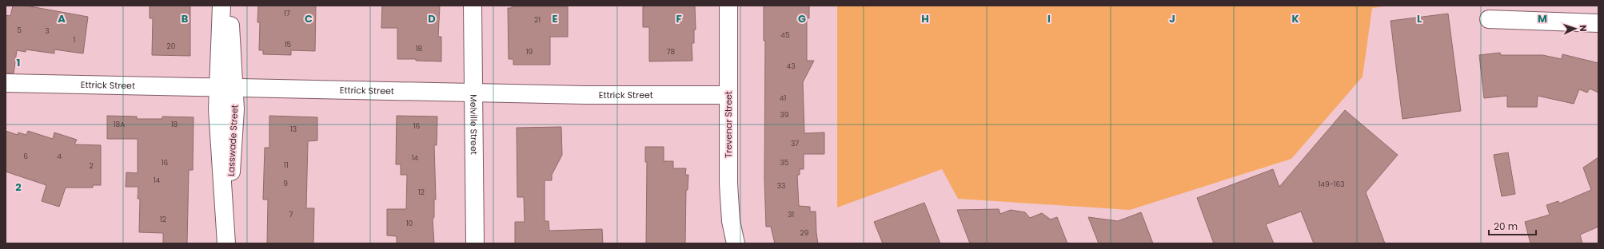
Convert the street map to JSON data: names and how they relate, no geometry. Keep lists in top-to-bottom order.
{
  "streets": {
    "street": [
      "Ettrick Street",
      "Melville Street",
      "Trevenar Street",
      "Lasswade Street"
    ]
  },
  "crossings": [
    ["Ettrick Street", "Melville Street"],
    ["Ettrick Street", "Trevenar Street"],
    ["Ettrick Street", "Lasswade Street"]
  ],
  "house_numbers": [
    "17",
    "21",
    "5",
    "3",
    "45",
    "1",
    "15",
    "20",
    "18",
    "19",
    "78",
    "43",
    "41",
    "39",
    "18A",
    "18",
    "16",
    "13",
    "37",
    "6",
    "4",
    "14",
    "16",
    "35",
    "11",
    "2",
    "14",
    "9",
    "149-163",
    "33",
    "12",
    "7",
    "31",
    "12",
    "10",
    "29"
  ],
  "scale_bar": "20 m",
  "north": "right",
  "grid": {
    "columns": [
      "A",
      "B",
      "C",
      "D",
      "E",
      "F",
      "G",
      "H",
      "I",
      "J",
      "K",
      "L",
      "M"
    ],
    "rows": ["1", "2"]
  }
}
